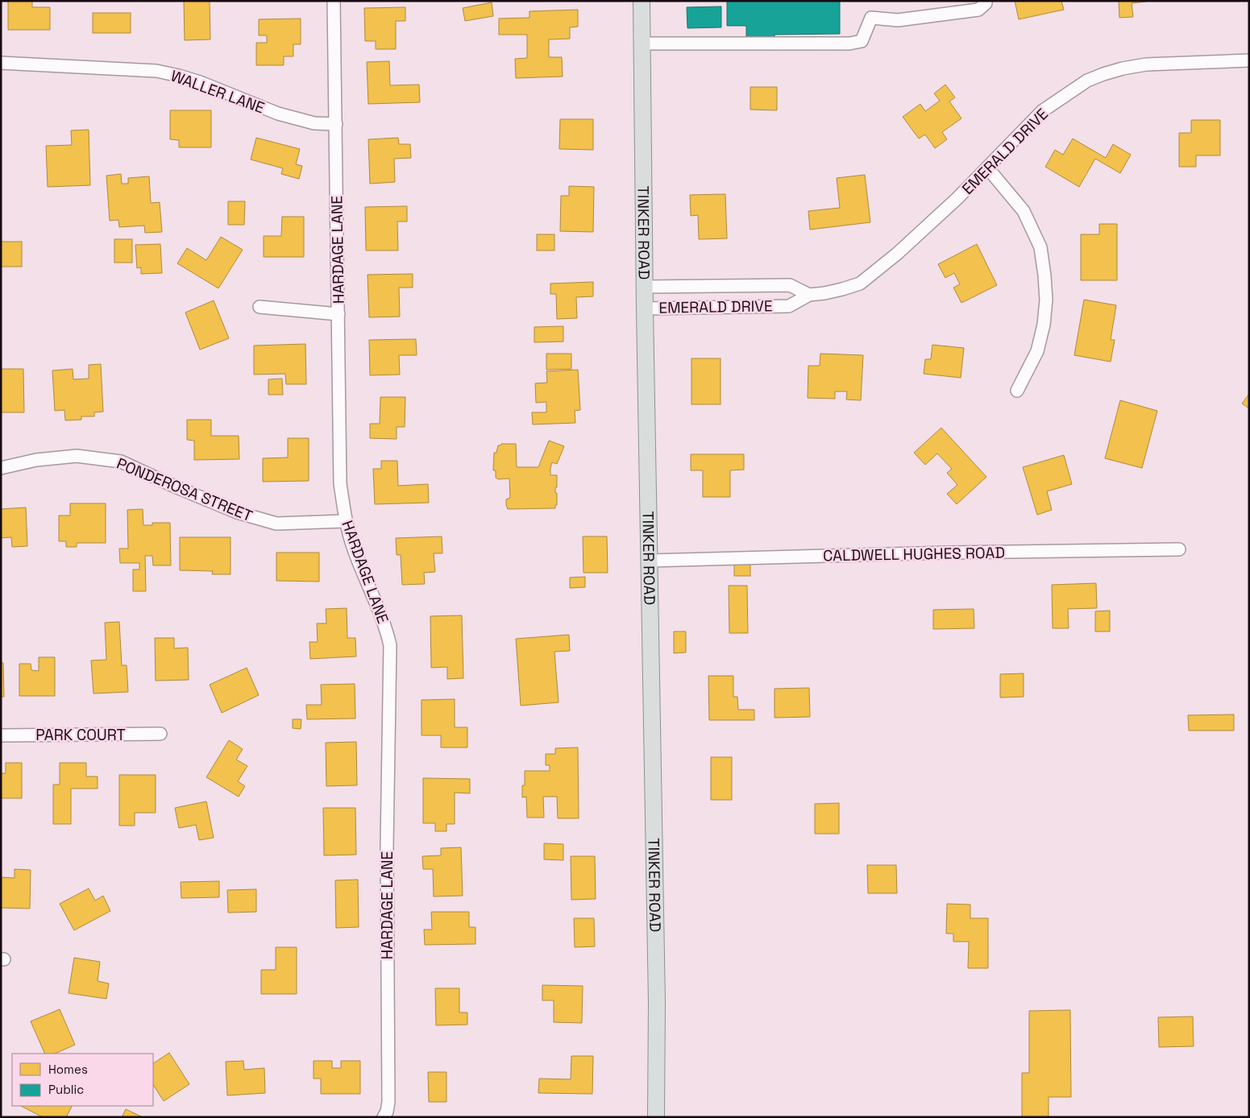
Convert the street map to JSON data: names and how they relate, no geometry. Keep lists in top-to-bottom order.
{
  "streets": {
    "main road": ["TINKER ROAD"],
    "street": [
      "WALLER LANE",
      "EMERALD DRIVE",
      "HARDAGE LANE",
      "PONDEROSA STREET",
      "CALDWELL HUGHES ROAD",
      "PARK COURT"
    ]
  },
  "crossings": [
    ["WALLER LANE", "HARDAGE LANE"],
    ["EMERALD DRIVE", "TINKER ROAD"],
    ["TINKER ROAD", "CALDWELL HUGHES ROAD"],
    ["HARDAGE LANE", "PONDEROSA STREET"]
  ],
  "legend": ["Homes", "Public"]
}
